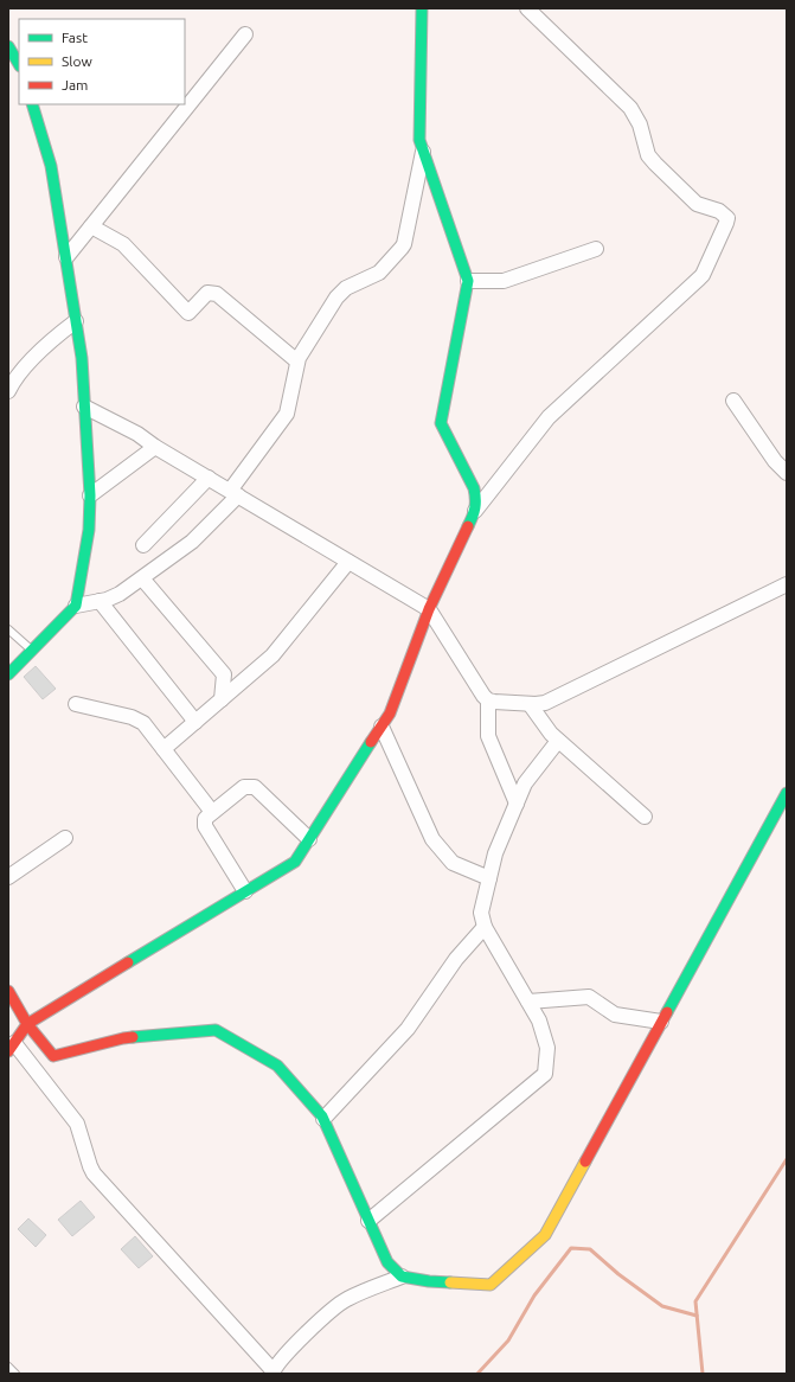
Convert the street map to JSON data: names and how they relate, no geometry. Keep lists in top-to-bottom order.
{
  "legend": ["Fast", "Slow", "Jam"]
}
